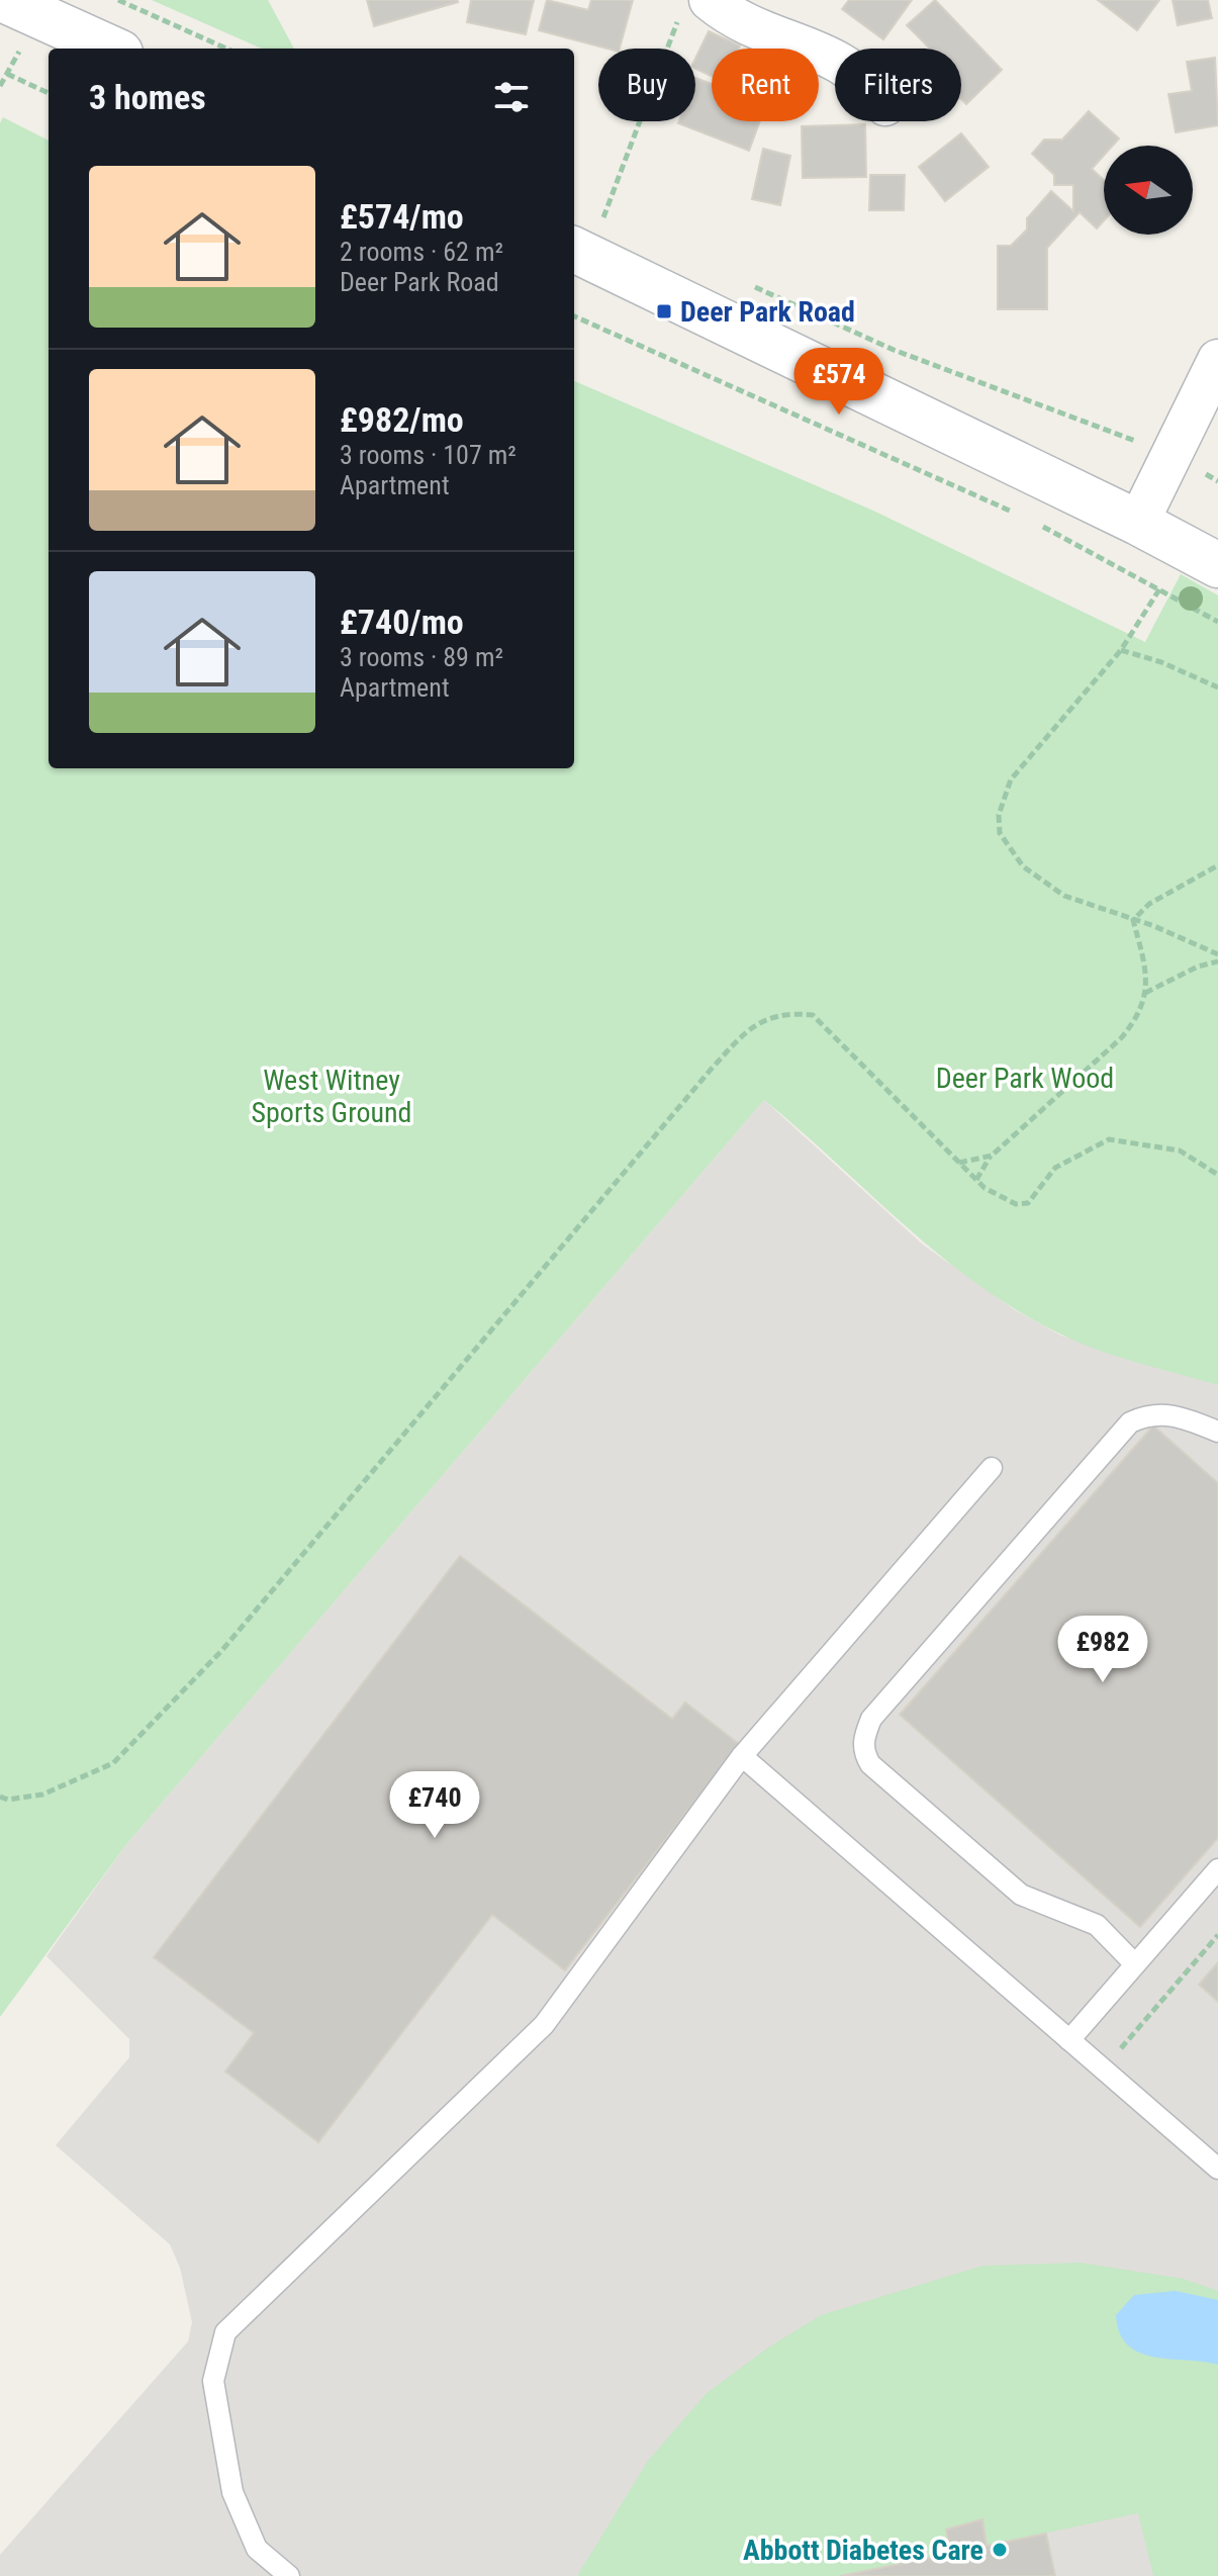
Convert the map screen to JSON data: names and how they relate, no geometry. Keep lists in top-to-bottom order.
{
  "parks": ["Deer Park Wood", "West Witney Sports Ground"],
  "places": {
    "transit": ["Deer Park Road"],
    "other": ["Abbott Diabetes Care"]
  },
  "north": "left",
  "page": {
    "chip": ["Buy", "Rent", "Filters"],
    "heading": "3 homes",
    "list": [
      {
        "name": "£574/mo",
        "note": "2 rooms · 62 m² · Deer Park Road"
      },
      {
        "name": "£982/mo",
        "note": "3 rooms · 107 m² · Apartment"
      },
      {
        "name": "£740/mo",
        "note": "3 rooms · 89 m² · Apartment"
      }
    ],
    "price": ["£574", "£982", "£740"]
  }
}
